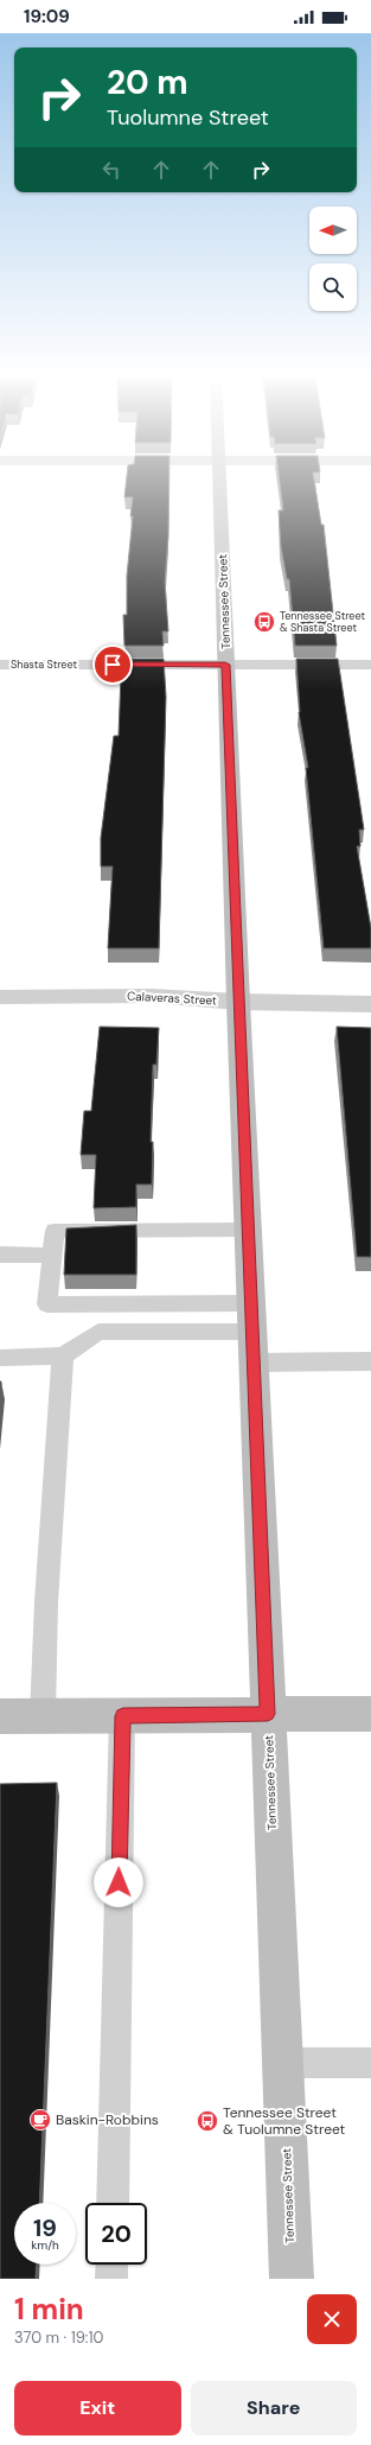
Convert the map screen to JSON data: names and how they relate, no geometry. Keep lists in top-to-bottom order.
{
  "streets": {
    "main road": ["Tennessee Street"],
    "street": ["Shasta Street", "Calaveras Street"]
  },
  "crossings": [
    ["Tennessee Street", "Shasta Street"],
    ["Tennessee Street", "Calaveras Street"]
  ],
  "places": {
    "bus stop": ["Tennessee Street & Shasta Street", "Tennessee Street & Tuolumne Street"],
    "cafe": ["Baskin-Robbins"]
  },
  "north": "left",
  "page": {
    "status": "19:09",
    "turn": ["20 m", "Tuolumne Street"],
    "speed": "19 km/h",
    "limit": "20",
    "heading": ["1 min", "370 m · 19:10"],
    "buttons": ["Exit", "Share"]
  }
}
